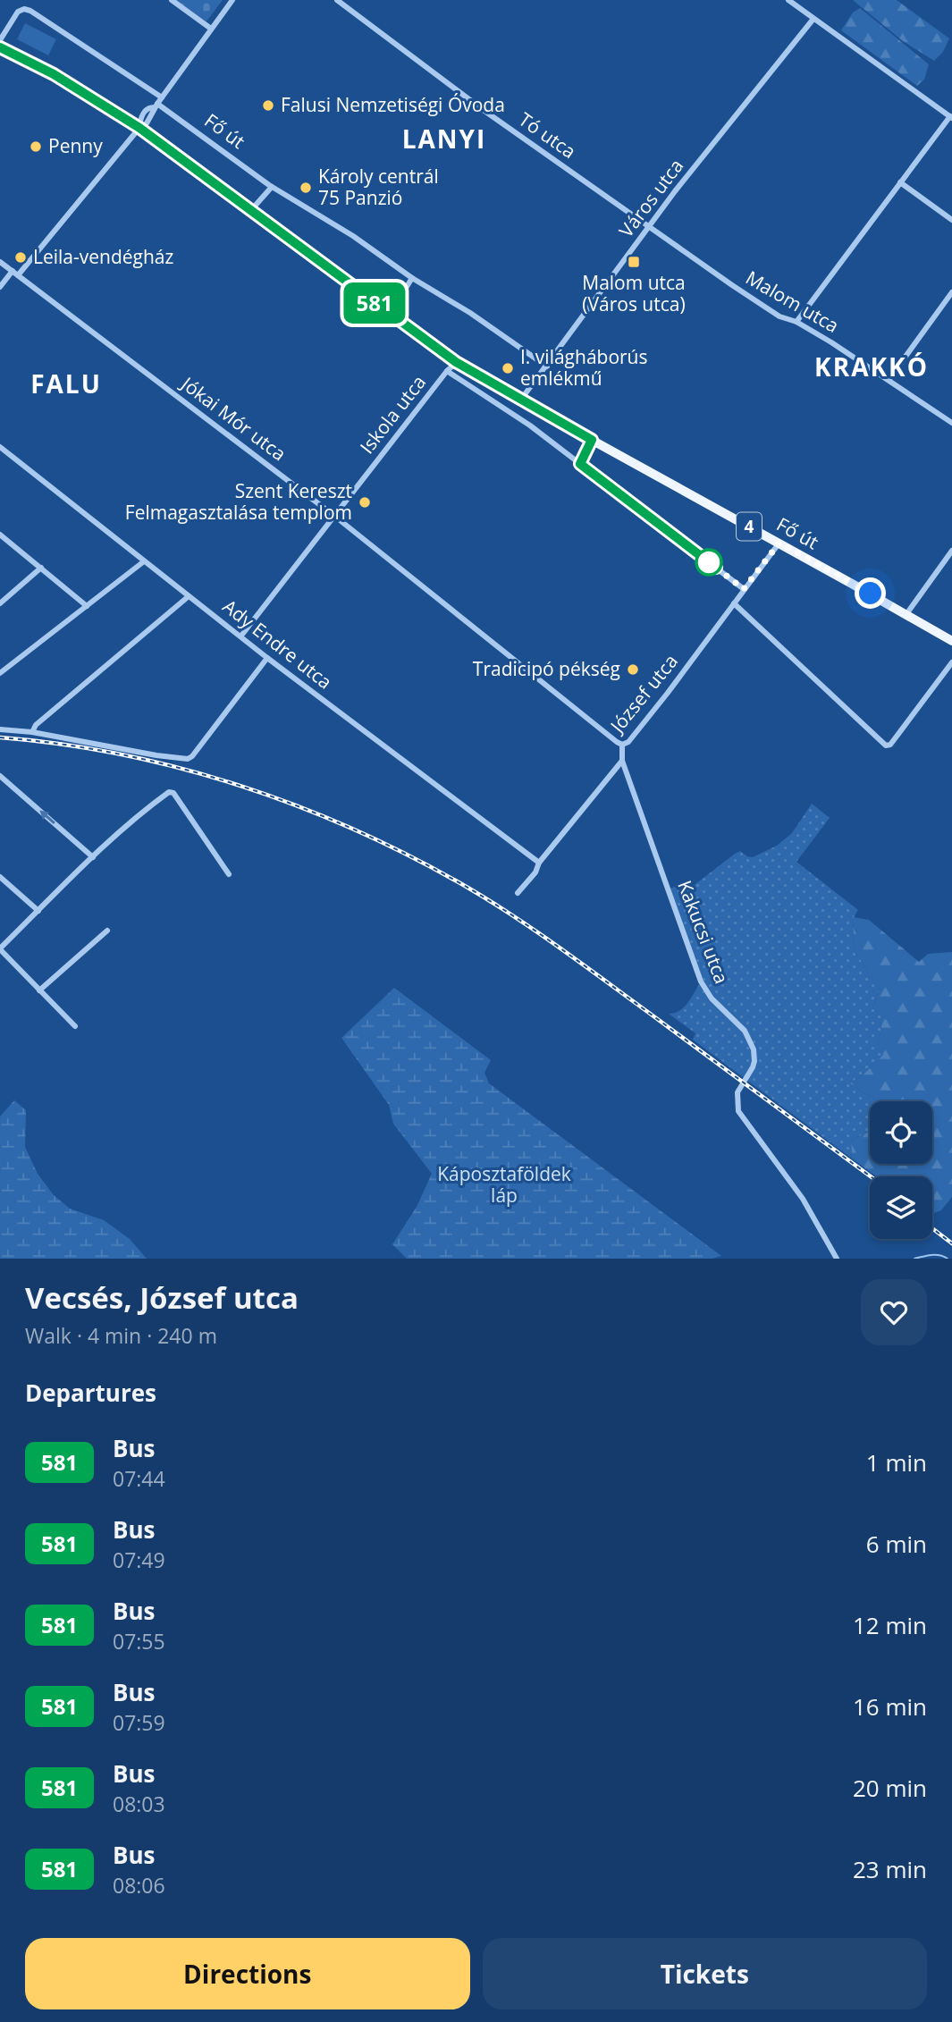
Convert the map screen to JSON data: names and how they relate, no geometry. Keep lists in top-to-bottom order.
{
  "streets": {
    "main road": ["Fő út", "4"],
    "street": [
      "Tó utca",
      "Város utca",
      "Malom utca",
      "Iskola utca",
      "Jókai Mór utca",
      "Ady Endre utca",
      "József utca",
      "Kakucsi utca"
    ]
  },
  "crossings": [
    ["Fő út", "Város utca"],
    ["Fő út", "Iskola utca"],
    ["Fő út", "József utca"],
    ["Tó utca", "Város utca"],
    ["Tó utca", "Malom utca"],
    ["Város utca", "Malom utca"],
    ["Iskola utca", "Jókai Mór utca"],
    ["Iskola utca", "Ady Endre utca"],
    ["Jókai Mór utca", "József utca"],
    ["Ady Endre utca", "József utca"],
    ["József utca", "Kakucsi utca"]
  ],
  "districts": ["LANYI", "KRAKKÓ", "FALU"],
  "parks": ["Káposztaföldek láp"],
  "places": {
    "other": [
      "Falusi Nemzetiségi Óvoda",
      "Penny",
      "Károly centrál 75 Panzió",
      "Leila-vendégház",
      "I. világháborús emlékmű",
      "Szent Kereszt Felmagasztalása templom",
      "Tradicipó pékség"
    ],
    "transit": ["Malom utca (Város utca)"]
  },
  "lines": ["bus line 581"],
  "page": {
    "on_map": "581",
    "heading": [
      ["Vecsés, József utca", "Walk · 4 min · 240 m"],
      "Departures"
    ],
    "list": [
      {
        "mark": "581",
        "name": "Bus",
        "note": "07:44",
        "value": "1 min"
      },
      {
        "mark": "581",
        "name": "Bus",
        "note": "07:49",
        "value": "6 min"
      },
      {
        "mark": "581",
        "name": "Bus",
        "note": "07:55",
        "value": "12 min"
      },
      {
        "mark": "581",
        "name": "Bus",
        "note": "07:59",
        "value": "16 min"
      },
      {
        "mark": "581",
        "name": "Bus",
        "note": "08:03",
        "value": "20 min"
      },
      {
        "mark": "581",
        "name": "Bus",
        "note": "08:06",
        "value": "23 min"
      }
    ],
    "buttons": ["Directions", "Tickets"]
  }
}
